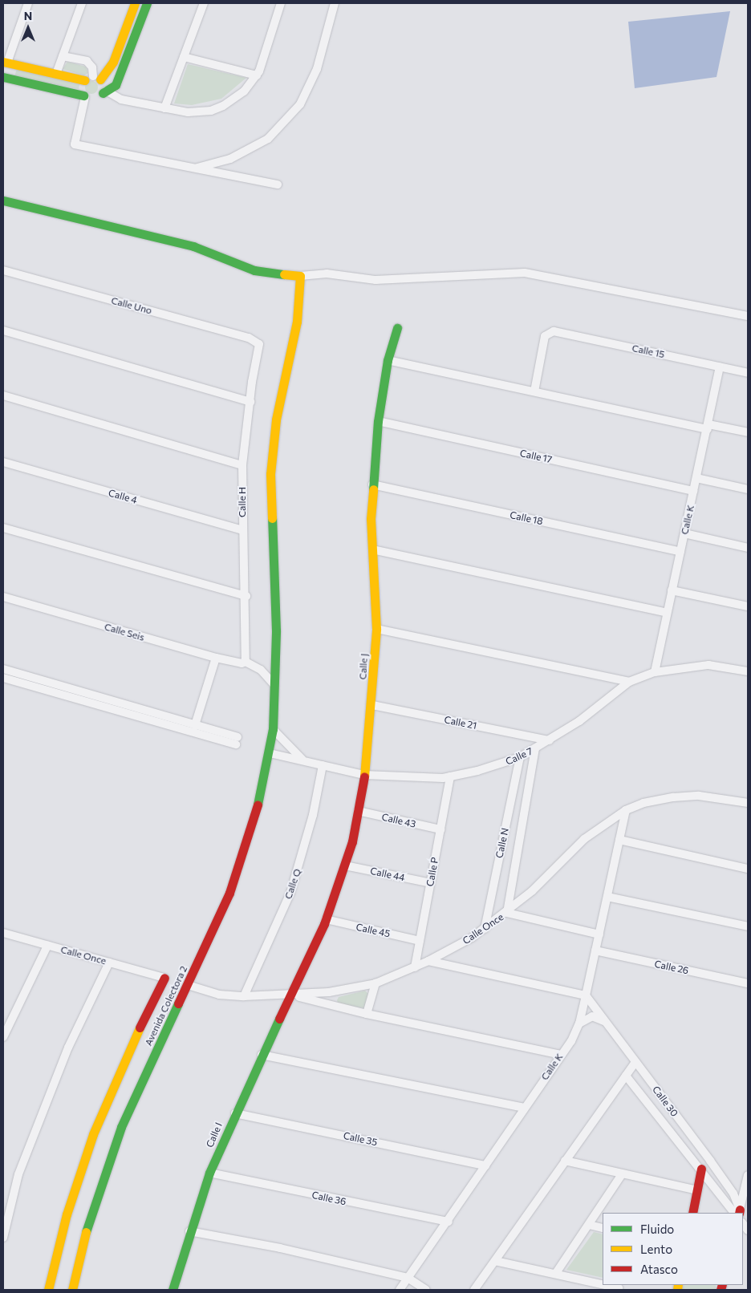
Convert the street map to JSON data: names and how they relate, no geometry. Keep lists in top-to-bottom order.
{
  "streets": {
    "street": [
      "Calle Uno",
      "Calle 15",
      "Calle 17",
      "Calle 4",
      "Calle H",
      "Calle 18",
      "Calle K",
      "Calle Seis",
      "Calle J",
      "Calle 21",
      "Calle 7",
      "Calle 43",
      "Calle N",
      "Calle P",
      "Calle 44",
      "Calle Q",
      "Calle Once",
      "Calle 45",
      "Calle 26",
      "Avenida Colectora 2",
      "Calle 30",
      "Calle I",
      "Calle 35",
      "Calle 36"
    ]
  },
  "crossings": [
    ["Calle Uno", "Calle H"],
    ["Calle 15", "Calle K"],
    ["Calle 17", "Calle K"],
    ["Calle 17", "Calle J"],
    ["Calle 4", "Calle H"],
    ["Calle H", "Calle Seis"],
    ["Calle 18", "Calle K"],
    ["Calle 18", "Calle J"],
    ["Calle K", "Calle 7"],
    ["Calle K", "Calle Once"],
    ["Calle K", "Calle 26"],
    ["Calle K", "Calle 30"],
    ["Calle K", "Calle 35"],
    ["Calle K", "Calle 36"],
    ["Calle J", "Calle 21"],
    ["Calle J", "Calle 7"],
    ["Calle J", "Calle 43"],
    ["Calle J", "Calle 44"],
    ["Calle J", "Calle Once"],
    ["Calle J", "Calle 45"],
    ["Calle J", "Calle I"],
    ["Calle 21", "Calle 7"],
    ["Calle 7", "Calle N"],
    ["Calle 7", "Calle P"],
    ["Calle 7", "Calle Q"],
    ["Calle 7", "Avenida Colectora 2"],
    ["Calle 43", "Calle P"],
    ["Calle N", "Calle Once"],
    ["Calle P", "Calle 44"],
    ["Calle P", "Calle Once"],
    ["Calle P", "Calle 45"],
    ["Calle Q", "Calle Once"],
    ["Calle Once", "Avenida Colectora 2"],
    ["Calle Once", "Calle I"],
    ["Calle I", "Calle 35"],
    ["Calle I", "Calle 36"]
  ],
  "legend": ["Fluido", "Lento", "Atasco"],
  "north": "top"
}
